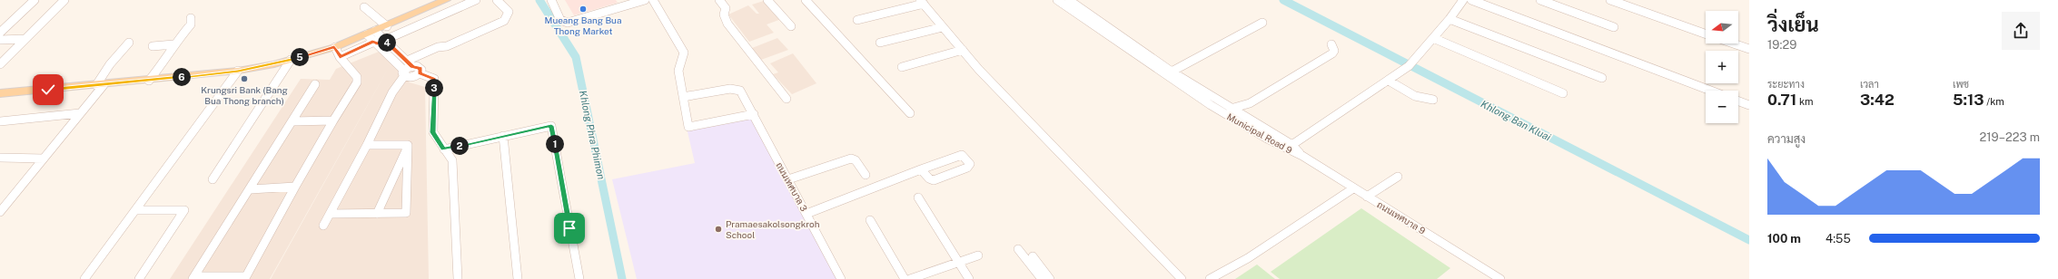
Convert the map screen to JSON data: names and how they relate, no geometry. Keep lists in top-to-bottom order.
{
  "streets": {
    "street": ["Municipal Road 9", "ถนนเทศบาล 3", "ถนนเทศบาล 9"]
  },
  "crossings": [
    ["Municipal Road 9", "ถนนเทศบาล 9"]
  ],
  "water": ["Khlong Ban Kluai", "Khlong Phra Phimon"],
  "places": ["Mueang Bang Bua Thong Market", "Krungsri Bank (Bang Bua Thong branch)", "Pramaesakolsongkroh School"],
  "north": "left",
  "page": {
    "heading": ["วิ่งเย็น", "19:29"],
    "map_buttons": ["+", "−"],
    "pins": [
      "4",
      "5",
      "6",
      "3",
      "1",
      "2"
    ],
    "stats": [
      ["ระยะทาง", "0.71 km"],
      ["เวลา", "3:42"],
      ["เพซ", "5:13 /km"]
    ],
    "chart": ["ความสูง", "219–223 m"],
    "list": [
      {
        "name": "100 m",
        "note": "4:55"
      }
    ]
  }
}
